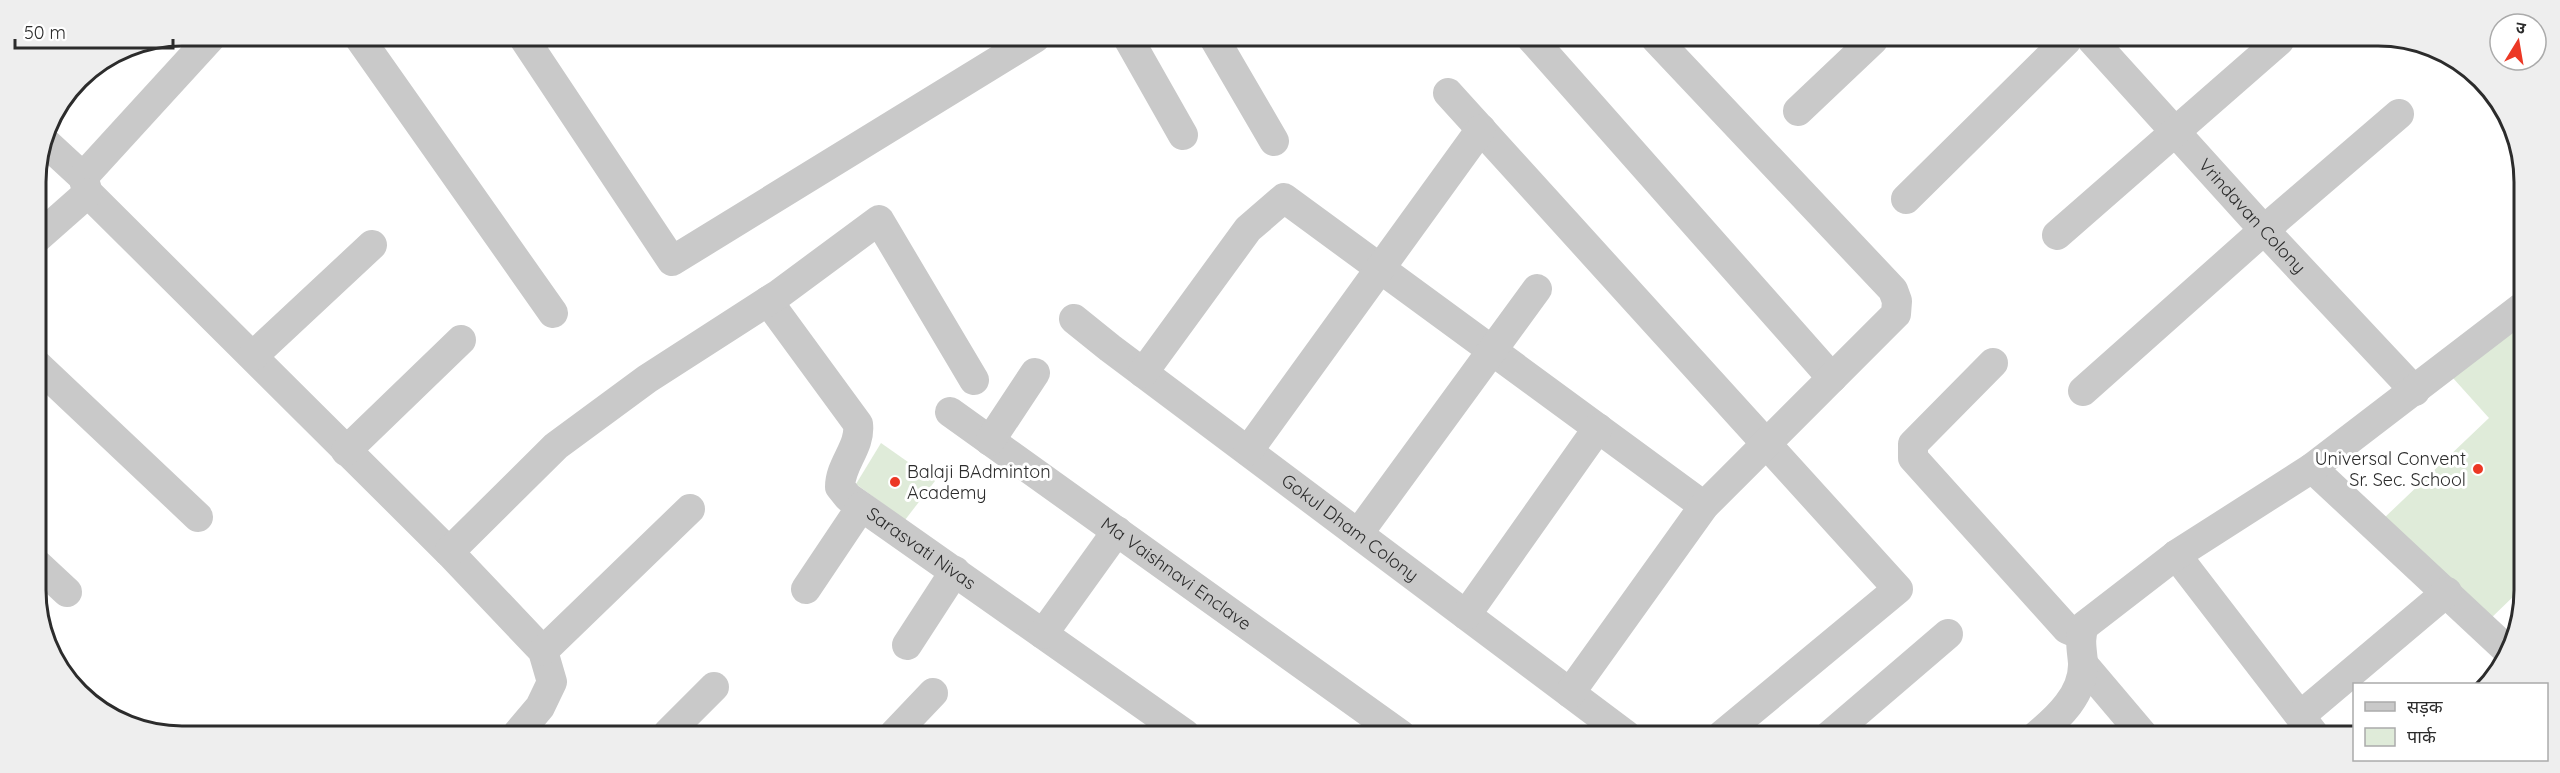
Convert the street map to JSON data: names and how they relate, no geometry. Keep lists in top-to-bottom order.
{
  "streets": {
    "street": [
      "Vrindavan Colony",
      "Gokul Dham Colony",
      "Sarasvati Nivas",
      "Ma Vaishnavi Enclave"
    ]
  },
  "places": ["Universal Convent Sr. Sec. School", "Balaji BAdminton Academy"],
  "legend": ["सड़क", "पार्क"],
  "scale_bar": "50 m",
  "north": "top"
}
